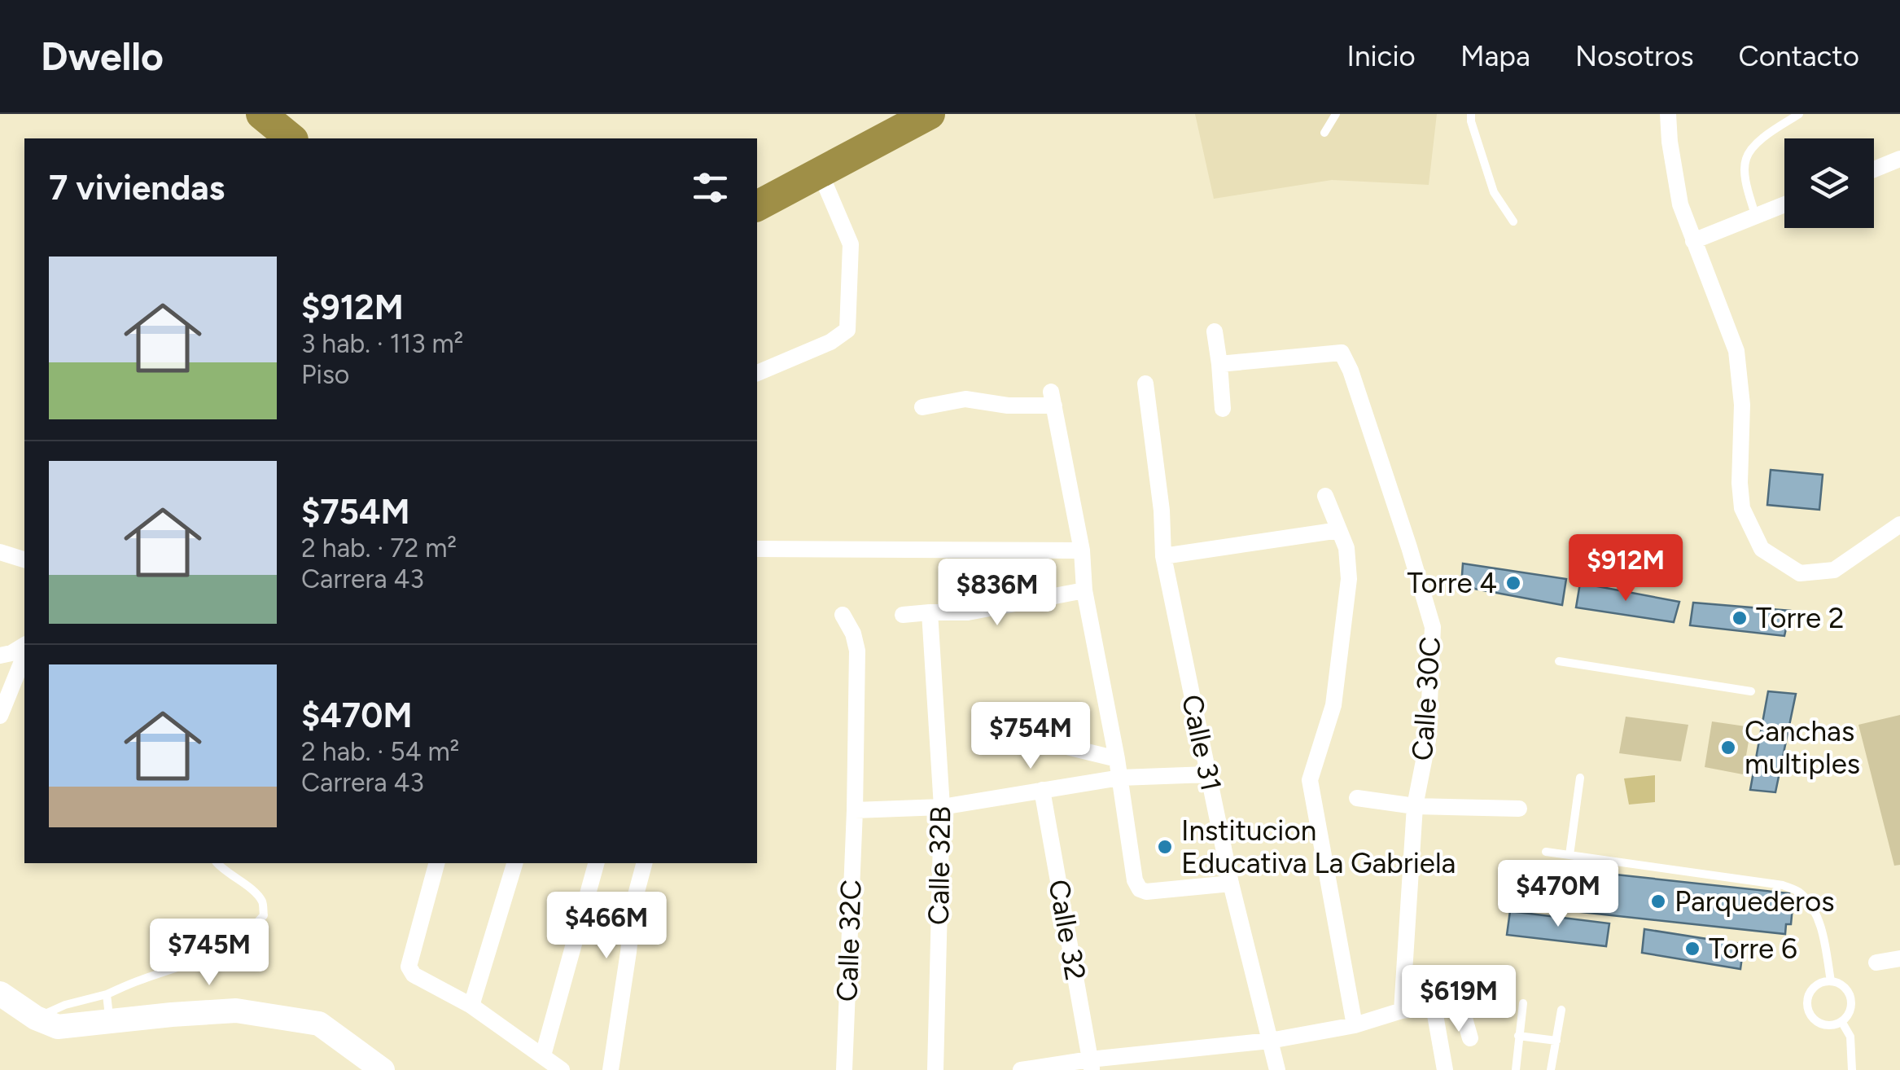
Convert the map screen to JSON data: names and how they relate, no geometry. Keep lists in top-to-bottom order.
{
  "streets": {
    "street": [
      "Calle 30C",
      "Calle 31",
      "Calle 32B",
      "Calle 32",
      "Calle 32C"
    ]
  },
  "places": [
    "Torre 4",
    "Torre 2",
    "Canchas multiples",
    "Institucion Educativa La Gabriela",
    "Parquederos",
    "Torre 6"
  ],
  "page": {
    "header": "Dwello",
    "nav": [
      "Inicio",
      "Mapa",
      "Nosotros",
      "Contacto"
    ],
    "heading": "7 viviendas",
    "list": [
      {
        "name": "$912M",
        "note": "3 hab. · 113 m² · Piso"
      },
      {
        "name": "$754M",
        "note": "2 hab. · 72 m² · Carrera 43"
      },
      {
        "name": "$470M",
        "note": "2 hab. · 54 m² · Carrera 43"
      }
    ],
    "price": [
      "$912M",
      "$836M",
      "$754M",
      "$470M",
      "$466M",
      "$745M",
      "$619M"
    ]
  }
}
